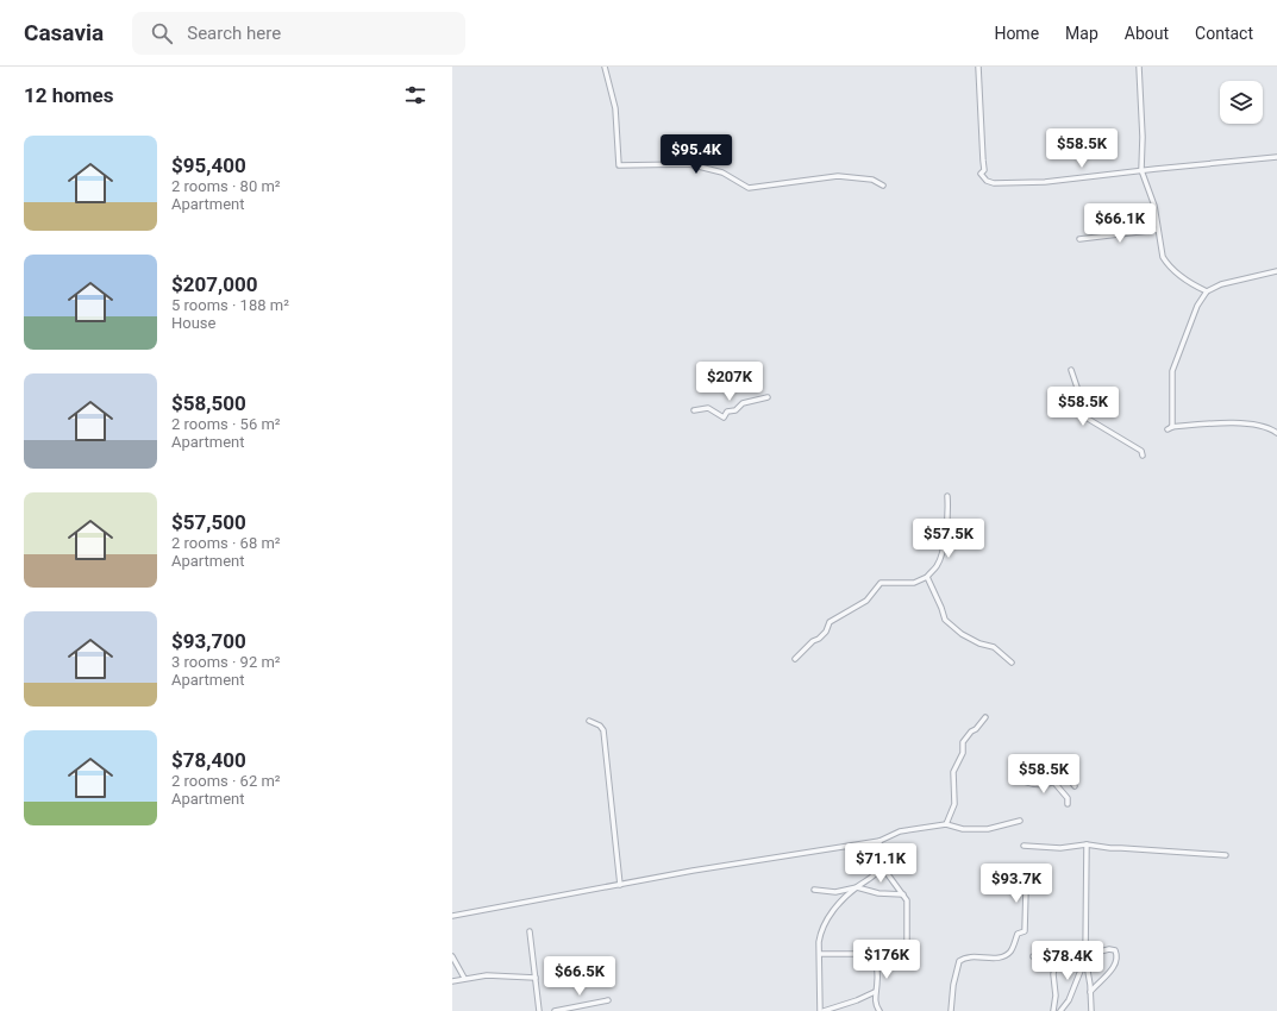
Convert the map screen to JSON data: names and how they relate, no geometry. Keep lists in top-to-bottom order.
{
  "page": {
    "header": "Casavia",
    "search": "Search here",
    "nav": [
      "Home",
      "Map",
      "About",
      "Contact"
    ],
    "heading": "12 homes",
    "list": [
      {
        "name": "$95,400",
        "note": "2 rooms · 80 m² · Apartment"
      },
      {
        "name": "$207,000",
        "note": "5 rooms · 188 m² · House"
      },
      {
        "name": "$58,500",
        "note": "2 rooms · 56 m² · Apartment"
      },
      {
        "name": "$57,500",
        "note": "2 rooms · 68 m² · Apartment"
      },
      {
        "name": "$93,700",
        "note": "3 rooms · 92 m² · Apartment"
      },
      {
        "name": "$78,400",
        "note": "2 rooms · 62 m² · Apartment"
      }
    ],
    "price": [
      "$58.5K",
      "$95.4K",
      "$66.1K",
      "$207K",
      "$58.5K",
      "$57.5K",
      "$58.5K",
      "$71.1K",
      "$93.7K",
      "$176K",
      "$78.4K",
      "$66.5K"
    ]
  }
}
